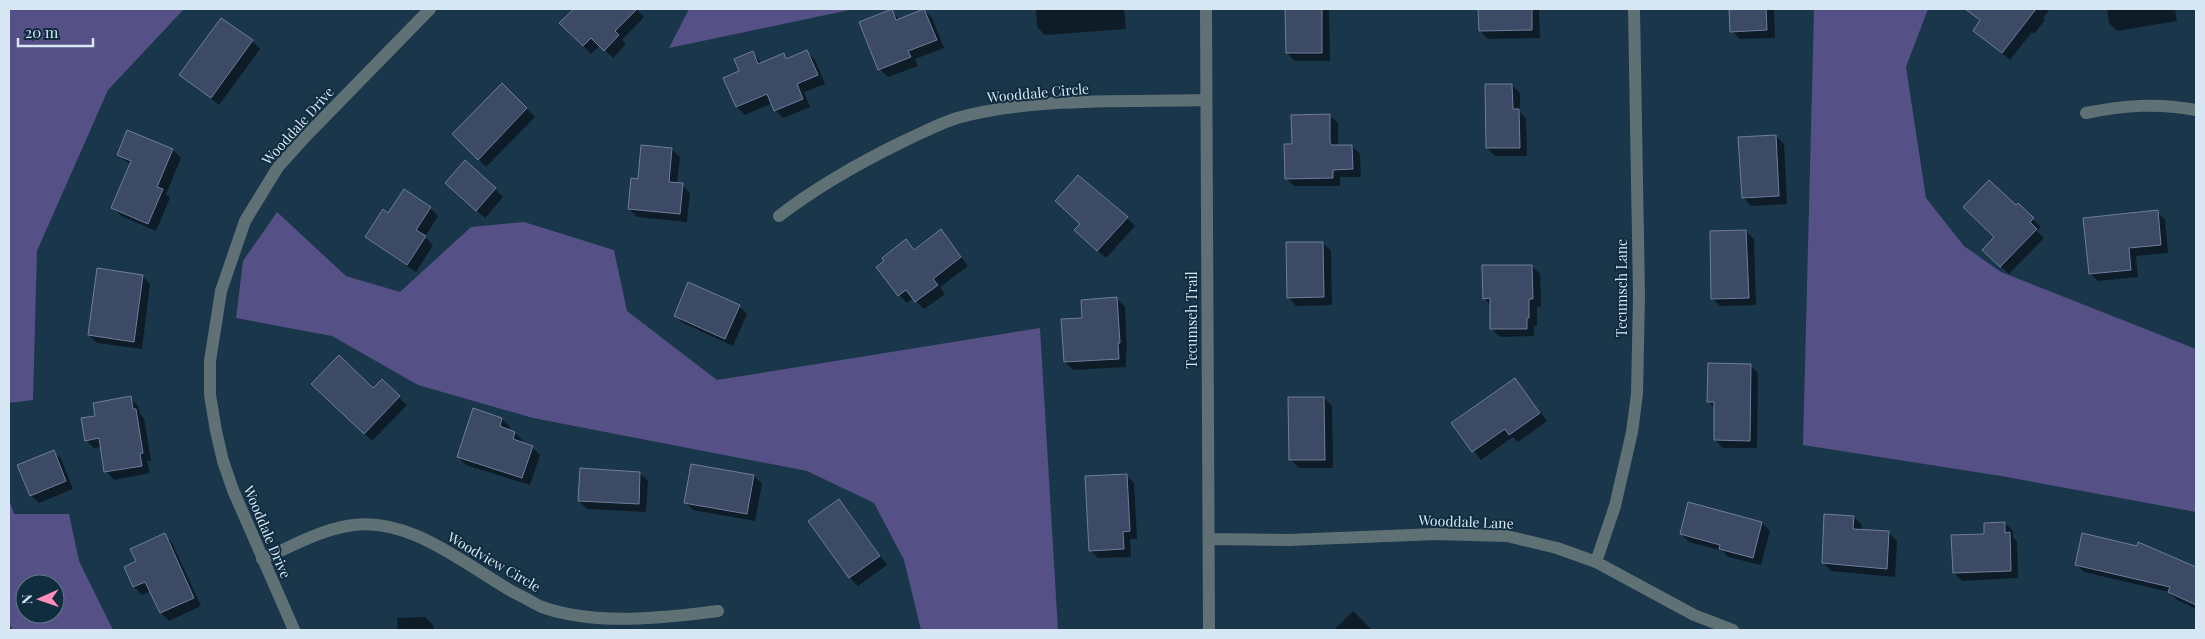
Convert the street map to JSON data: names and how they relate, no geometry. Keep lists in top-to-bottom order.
{
  "streets": {
    "street": [
      "Wooddale Circle",
      "Wooddale Drive",
      "Tecumseh Lane",
      "Tecumseh Trail",
      "Wooddale Lane",
      "Woodview Circle"
    ]
  },
  "crossings": [
    ["Wooddale Circle", "Tecumseh Trail"],
    ["Wooddale Drive", "Woodview Circle"],
    ["Tecumseh Lane", "Wooddale Lane"],
    ["Tecumseh Trail", "Wooddale Lane"]
  ],
  "scale_bar": "20 m",
  "north": "left"
}
